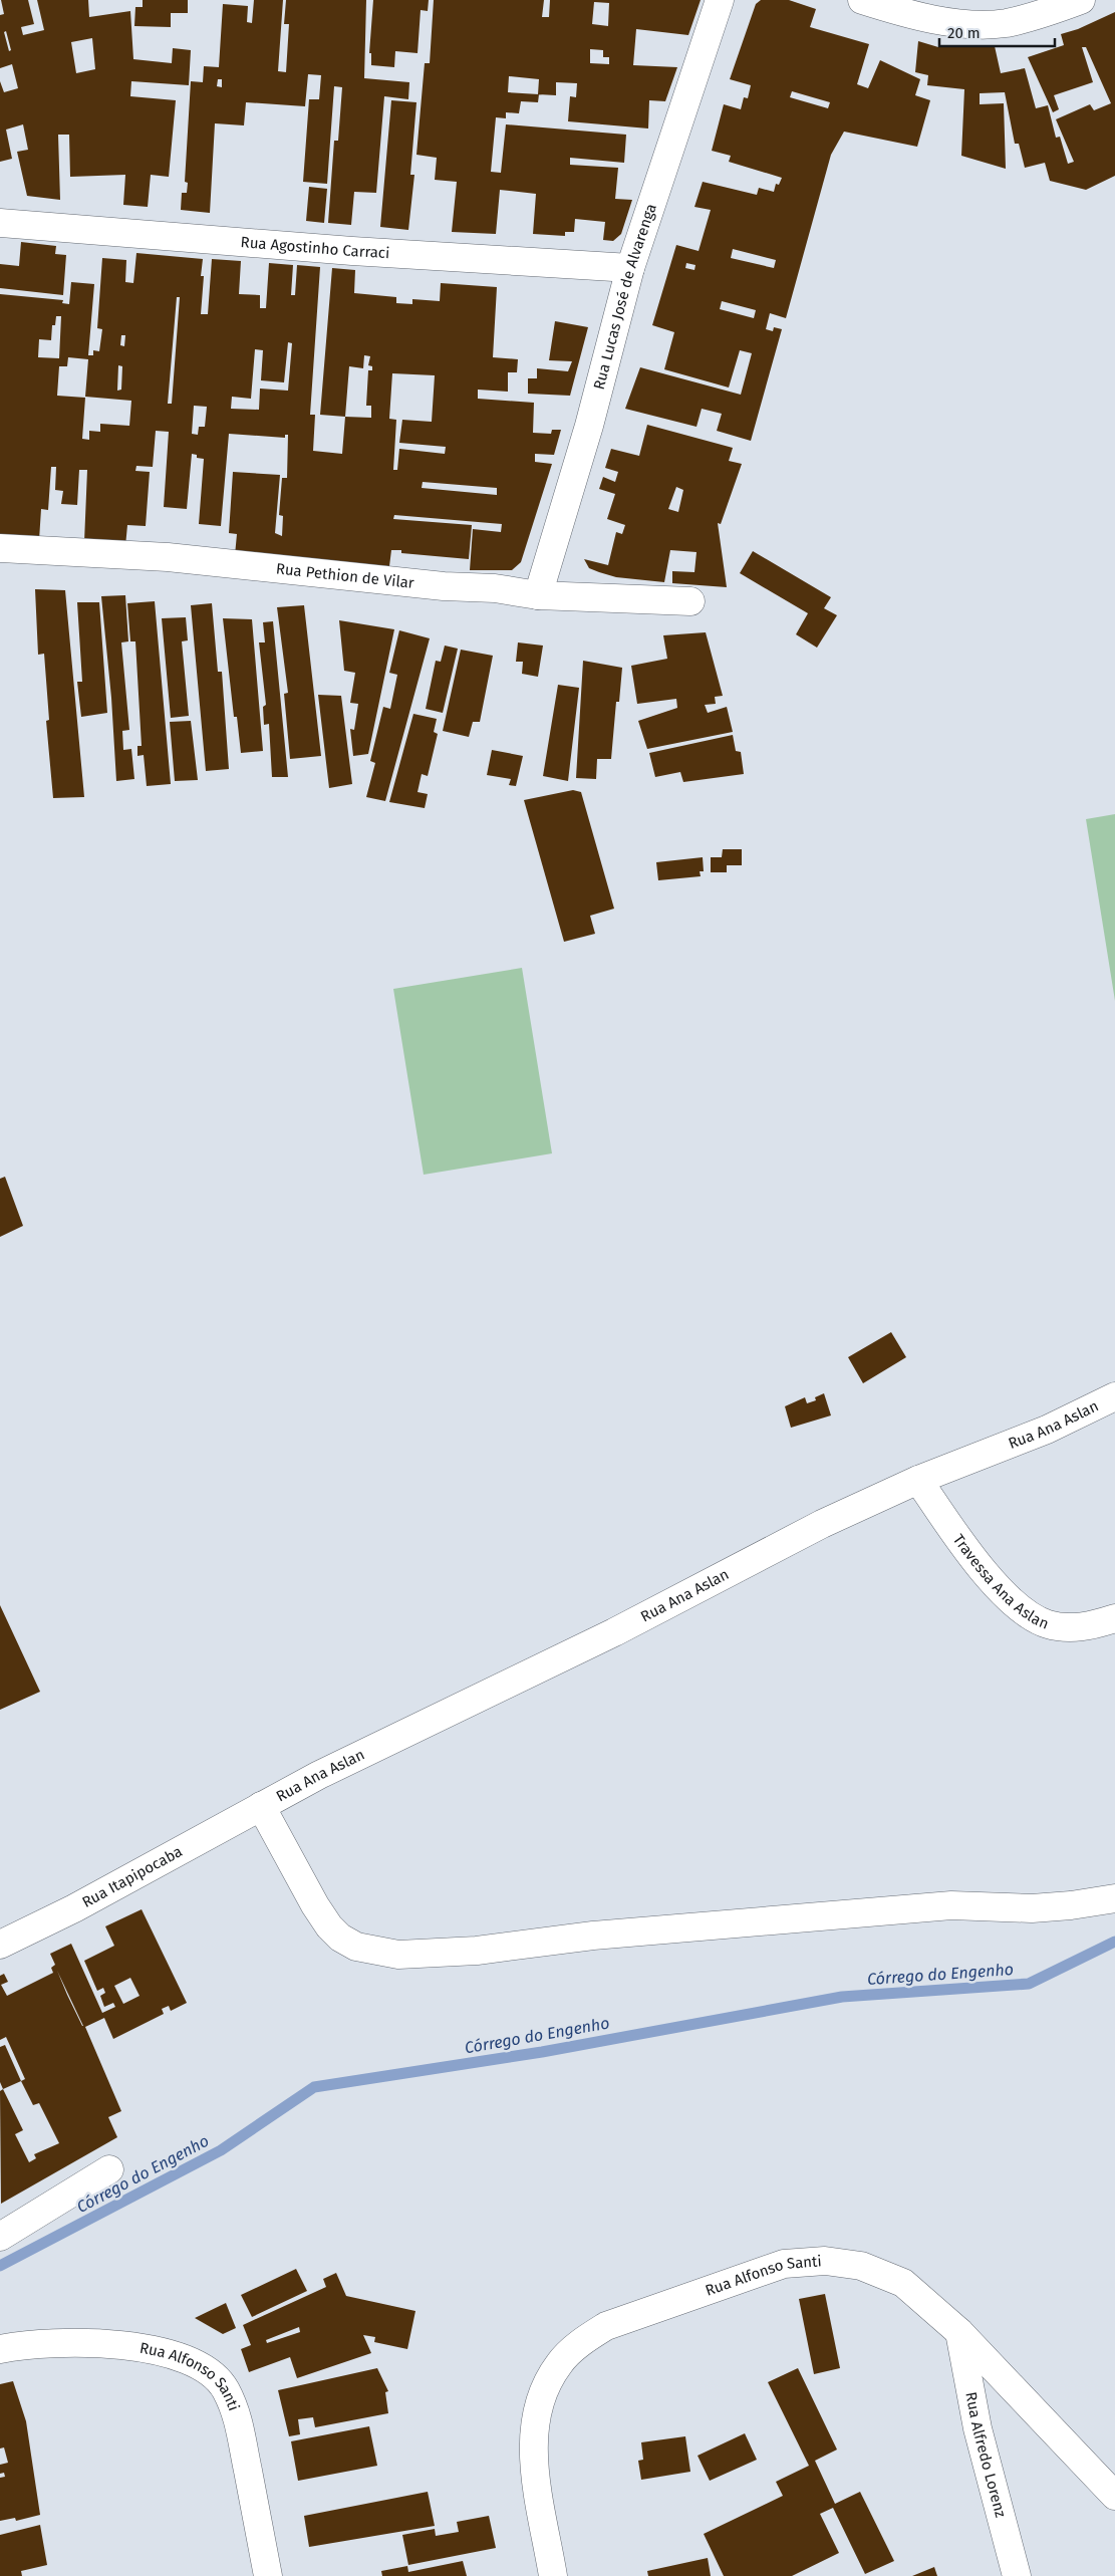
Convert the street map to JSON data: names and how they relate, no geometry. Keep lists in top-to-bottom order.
{
  "streets": {
    "street": [
      "Rua Agostinho Carraci",
      "Rua Lucas José de Alvarenga",
      "Rua Pethion de Vilar",
      "Rua Ana Aslan",
      "Travessa Ana Aslan",
      "Rua Itapipocaba",
      "Rua Alfonso Santi",
      "Rua Alfredo Lorenz"
    ]
  },
  "crossings": [
    ["Rua Agostinho Carraci", "Rua Lucas José de Alvarenga"],
    ["Rua Lucas José de Alvarenga", "Rua Pethion de Vilar"],
    ["Rua Ana Aslan", "Travessa Ana Aslan"],
    ["Rua Ana Aslan", "Rua Itapipocaba"],
    ["Rua Alfonso Santi", "Rua Alfredo Lorenz"]
  ],
  "water": ["Córrego do Engenho"],
  "scale_bar": "20 m"
}
